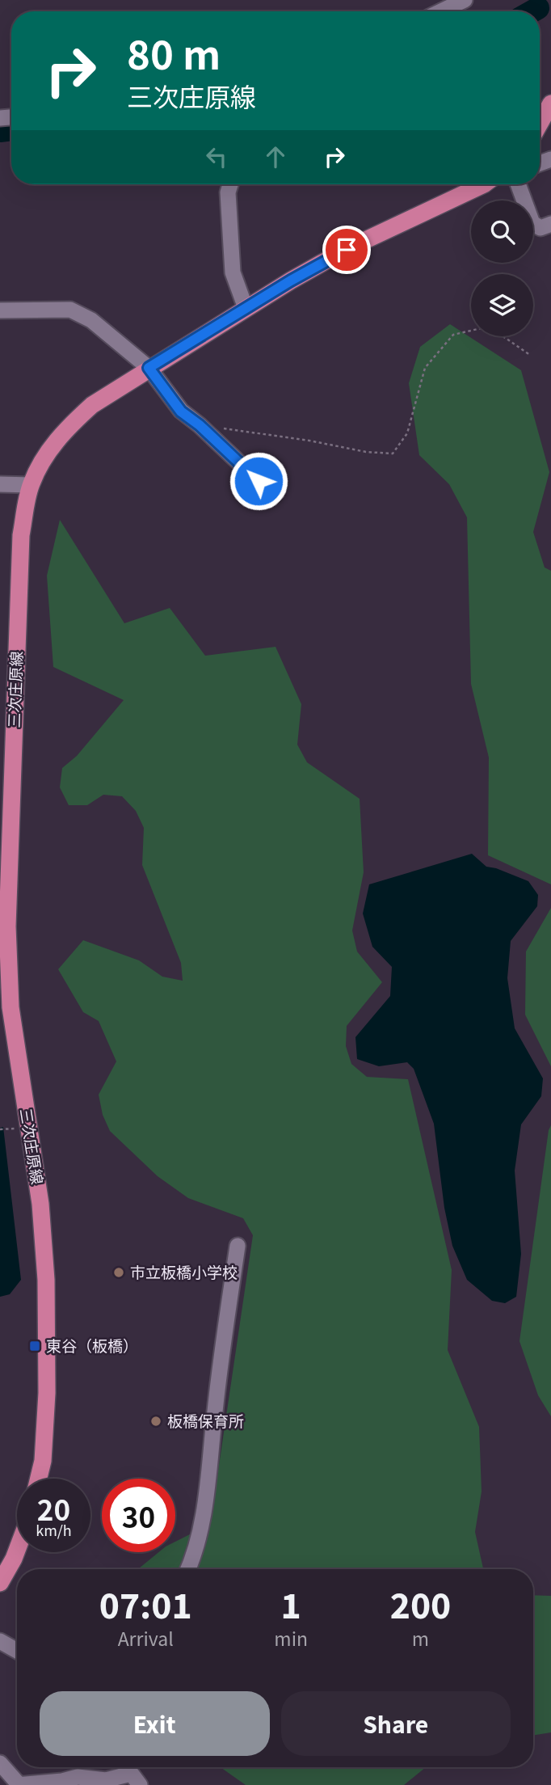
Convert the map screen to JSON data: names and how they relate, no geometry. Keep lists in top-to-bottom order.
{
  "streets": {
    "main road": ["三次庄原線"]
  },
  "places": {
    "other": ["市立板橋小学校", "板橋保育所"],
    "transit": ["東谷（板橋）"]
  },
  "page": {
    "turn": ["80 m", "三次庄原線"],
    "speed": "20 km/h",
    "limit": "30",
    "eta": [
      "07:01",
      "Arrival",
      "1",
      "min",
      "200",
      "m"
    ],
    "buttons": ["Exit", "Share"]
  }
}
